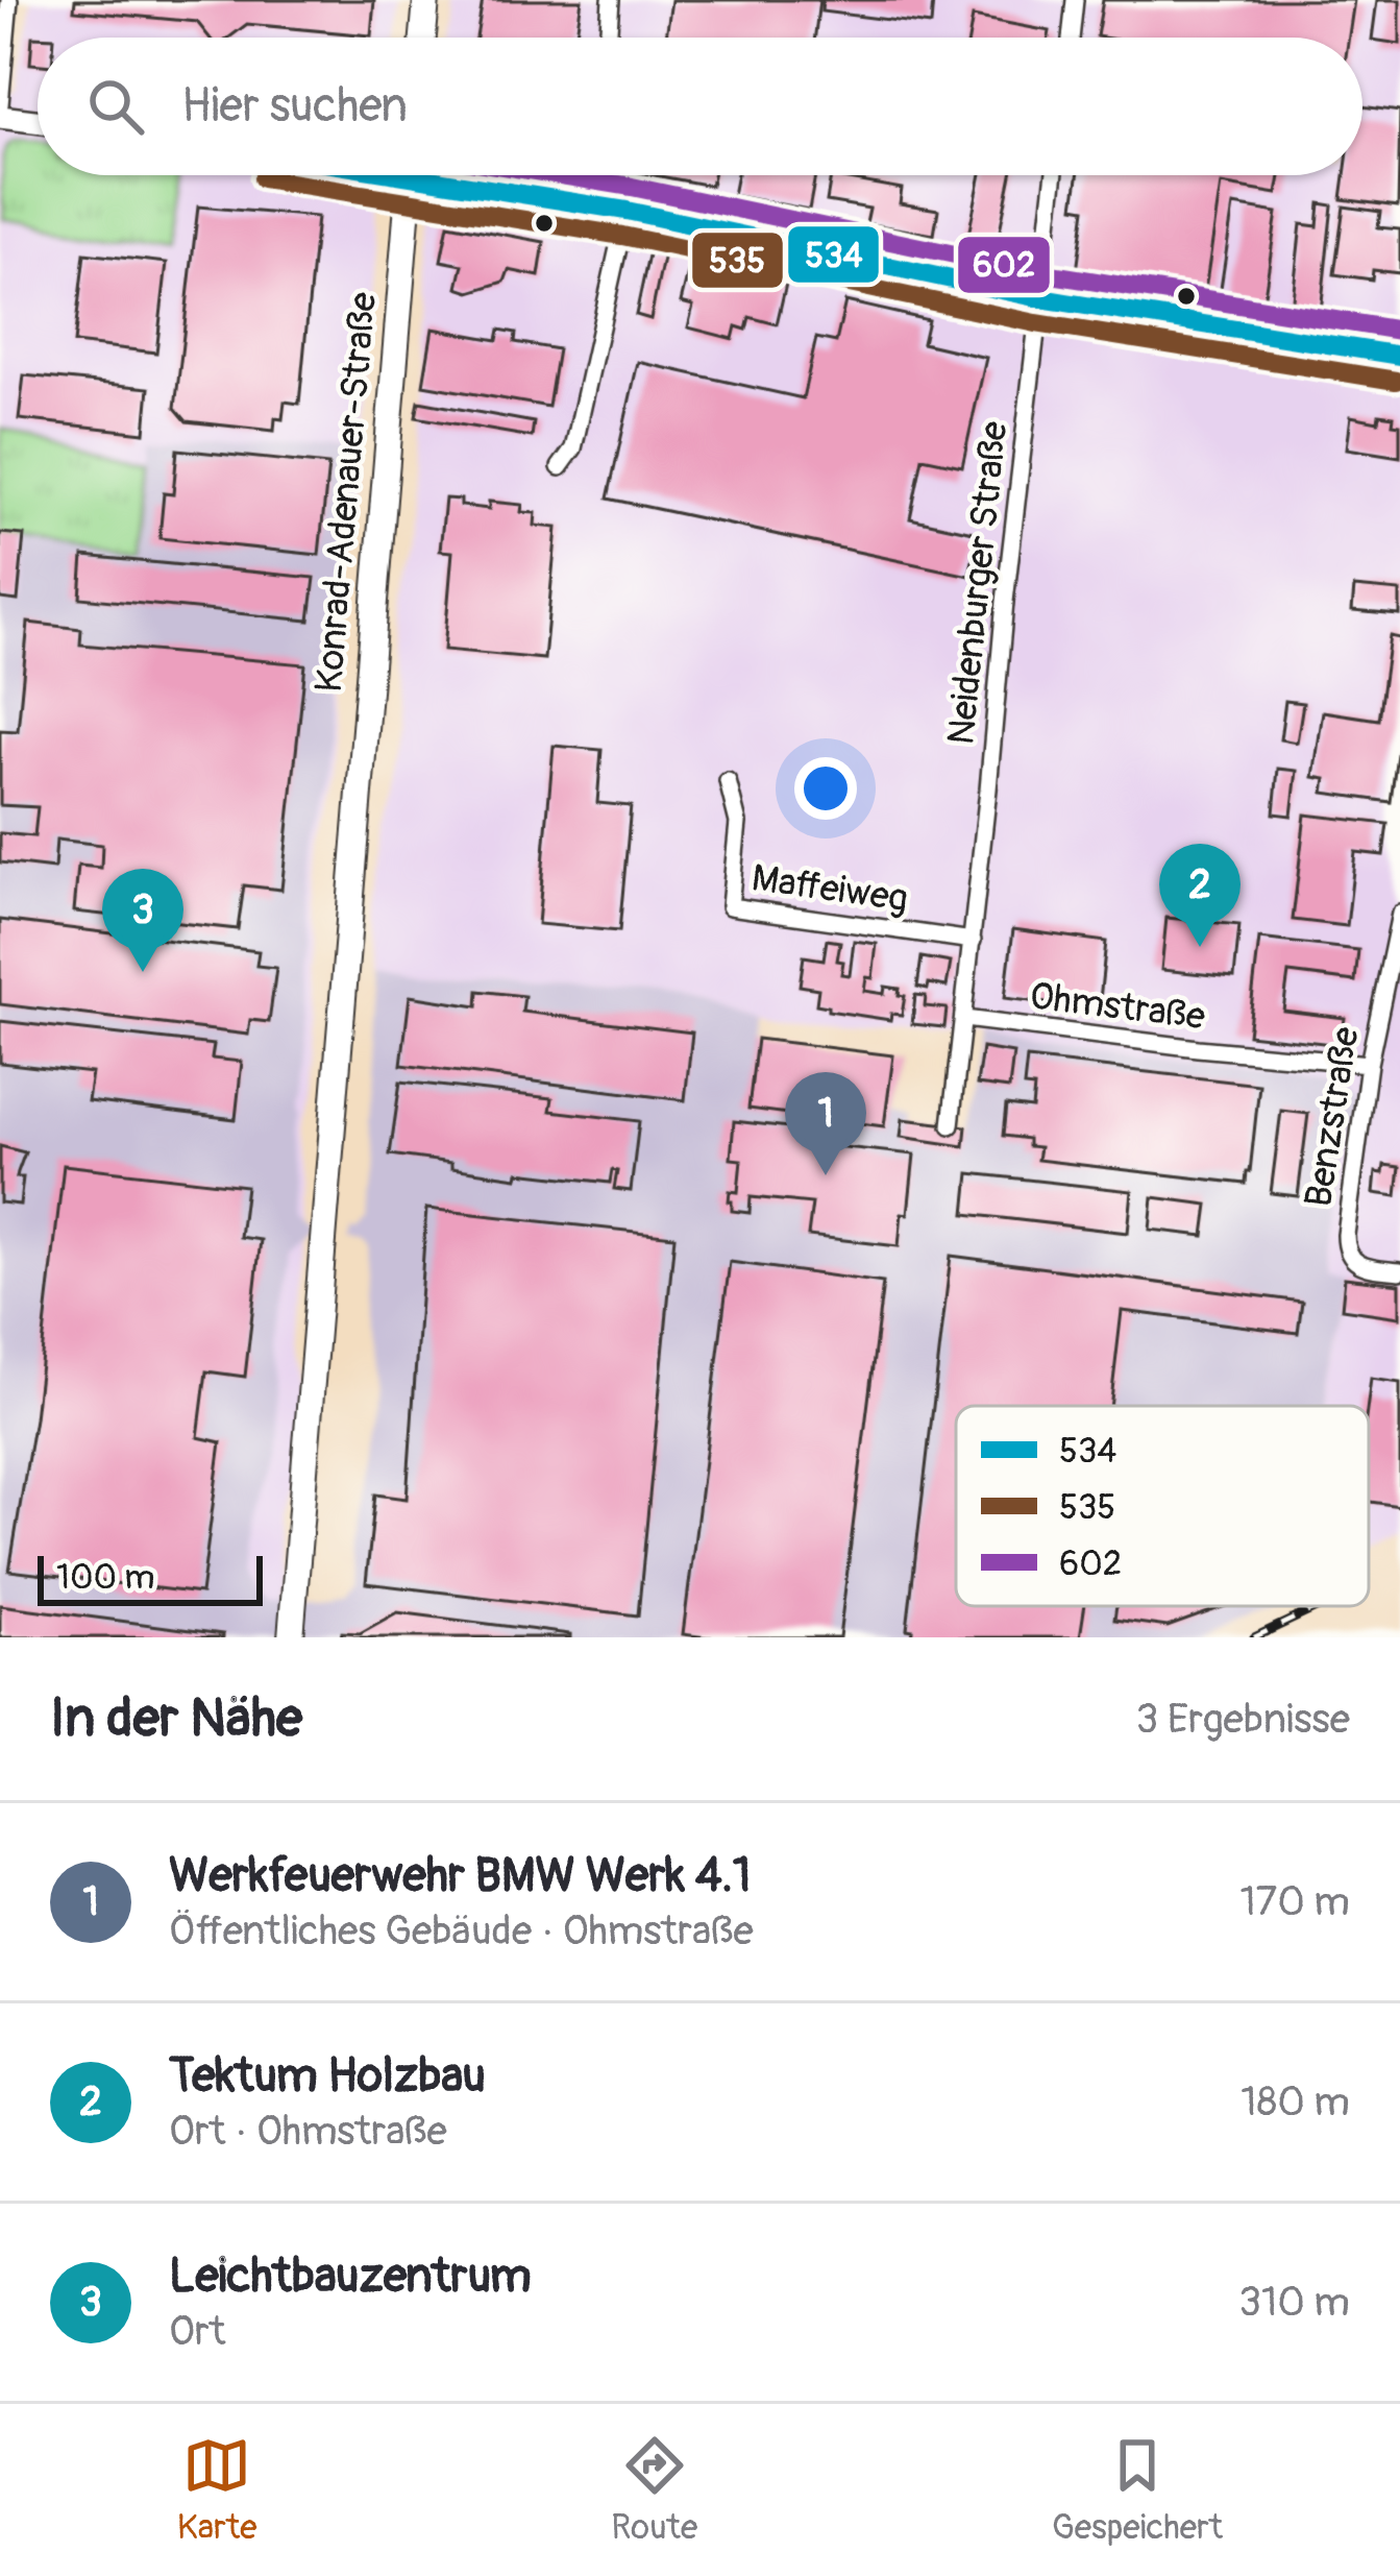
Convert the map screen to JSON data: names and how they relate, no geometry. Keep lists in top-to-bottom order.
{
  "streets": {
    "main road": ["Konrad-Adenauer-Straße"],
    "street": [
      "Neidenburger Straße",
      "Maffeiweg",
      "Ohmstraße",
      "Benzstraße"
    ]
  },
  "crossings": [
    ["Neidenburger Straße", "Maffeiweg"],
    ["Neidenburger Straße", "Ohmstraße"],
    ["Ohmstraße", "Benzstraße"]
  ],
  "lines": ["transit line 534", "transit line 602", "transit line 535"],
  "legend": ["534", "535", "602"],
  "scale_bar": "100 m",
  "page": {
    "search": "Hier suchen",
    "pins": ["2", "3", "1"],
    "scale": "100 m",
    "heading": ["In der Nähe", "3 Ergebnisse"],
    "list": [
      {
        "mark": "1",
        "name": "Werkfeuerwehr BMW Werk 4.1",
        "note": "Öffentliches Gebäude · Ohmstraße",
        "value": "170 m"
      },
      {
        "mark": "2",
        "name": "Tektum Holzbau",
        "note": "Ort · Ohmstraße",
        "value": "180 m"
      },
      {
        "mark": "3",
        "name": "Leichtbauzentrum",
        "note": "Ort",
        "value": "310 m"
      }
    ],
    "nav": ["Karte", "Route", "Gespeichert"]
  }
}
